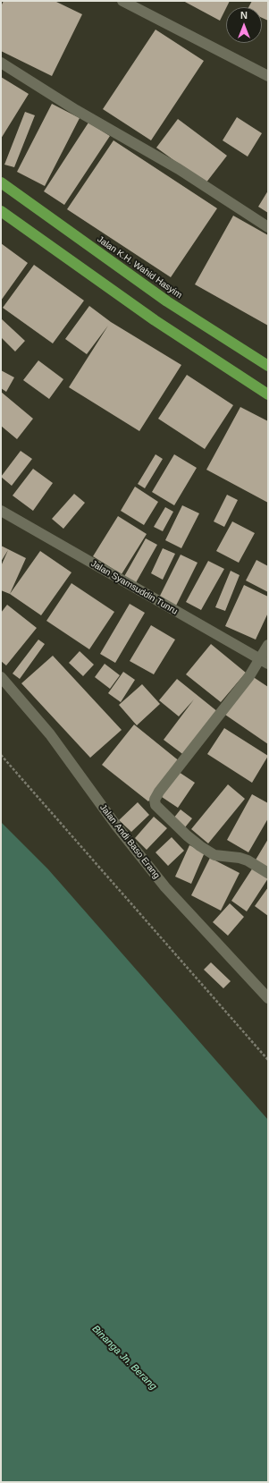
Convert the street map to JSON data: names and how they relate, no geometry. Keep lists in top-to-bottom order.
{
  "streets": {
    "highway": ["Jalan K.H. Wahid Hasyim"],
    "street": ["Jalan Syamsuddin Tunru", "Jalan Andi Baso Erang"]
  },
  "water": ["Binanga Jn. Berang"],
  "north": "top"
}
